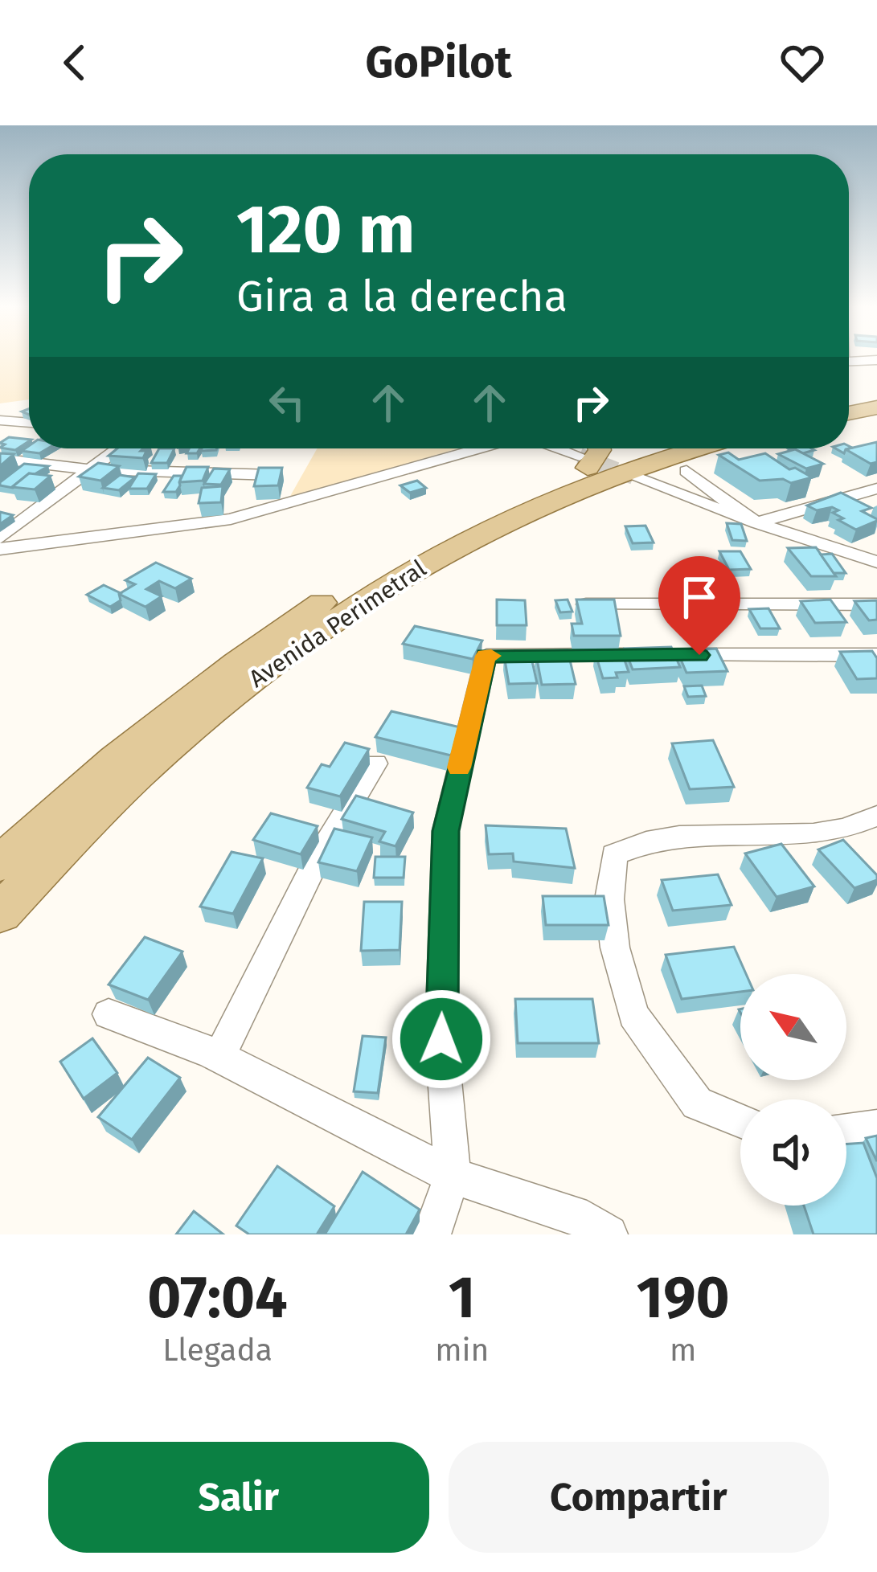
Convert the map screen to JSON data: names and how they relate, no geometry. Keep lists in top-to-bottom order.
{
  "streets": {
    "main road": ["Avenida Perimetral"]
  },
  "north": "top left",
  "page": {
    "header": "GoPilot",
    "turn": ["120 m", "Gira a la derecha"],
    "eta": [
      "07:04",
      "Llegada",
      "1",
      "min",
      "190",
      "m"
    ],
    "buttons": ["Salir", "Compartir"]
  }
}
